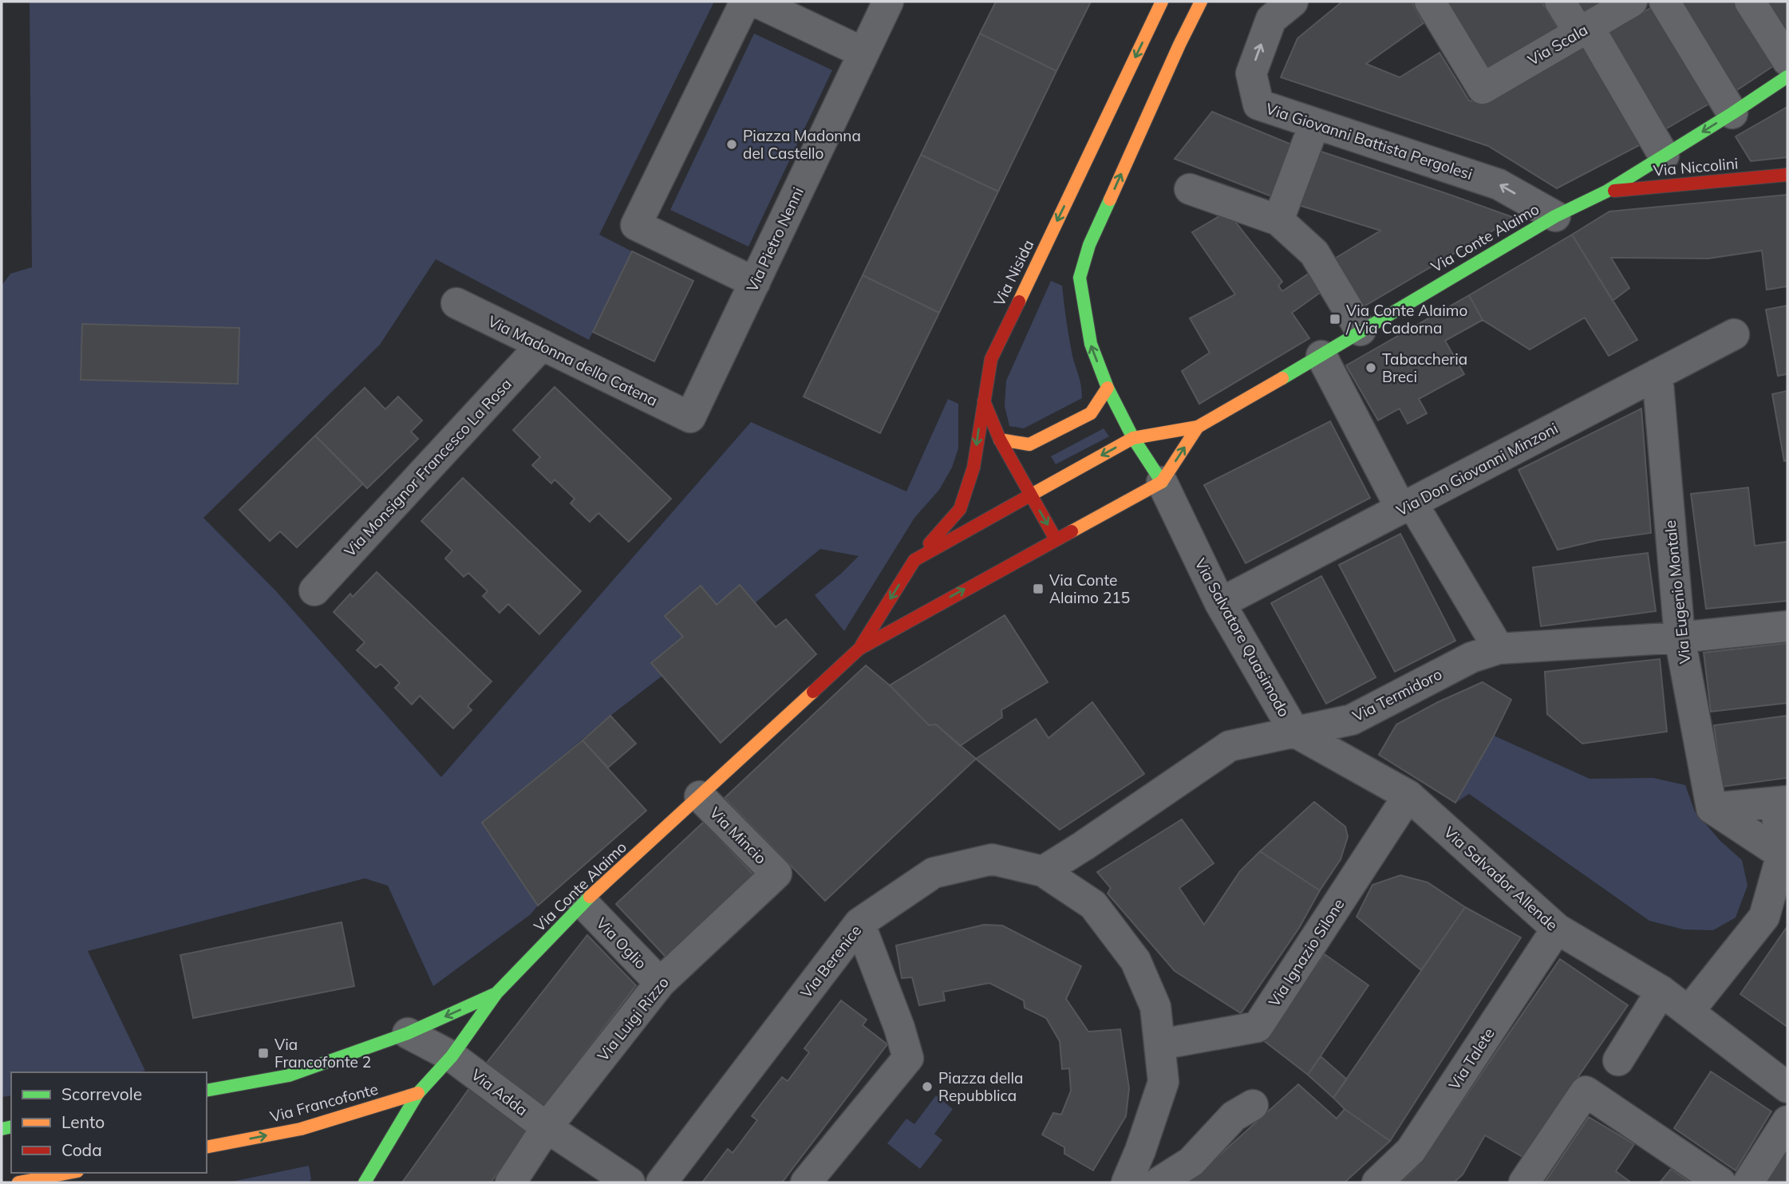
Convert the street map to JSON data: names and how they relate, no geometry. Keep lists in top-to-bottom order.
{
  "streets": {
    "main road": [
      "Via Niccolini",
      "Via Conte Alaimo",
      "Via Nisida",
      "Via Francofonte"
    ],
    "street": [
      "Via Scala",
      "Via Giovanni Battista Pergolesi",
      "Via Pietro Nenni",
      "Via Madonna della Catena",
      "Via Monsignor Francesco La Rosa",
      "Via Don Giovanni Minzoni",
      "Via Eugenio Montale",
      "Via Salvatore Quasimodo",
      "Via Termidoro",
      "Via Mincio",
      "Via Salvador Allende",
      "Via Oglio",
      "Via Ignazio Silone",
      "Via Berenice",
      "Via Luigi Rizzo",
      "Via Talete",
      "Via Adda"
    ]
  },
  "crossings": [
    ["Via Giovanni Battista Pergolesi", "Via Conte Alaimo"],
    ["Via Niccolini", "Via Conte Alaimo"],
    ["Via Conte Alaimo", "Via Nisida"],
    ["Via Conte Alaimo", "Via Mincio"],
    ["Via Conte Alaimo", "Via Oglio"],
    ["Via Conte Alaimo", "Via Adda"],
    ["Via Conte Alaimo", "Via Francofonte"],
    ["Via Pietro Nenni", "Via Madonna della Catena"],
    ["Via Madonna della Catena", "Via Monsignor Francesco La Rosa"],
    ["Via Don Giovanni Minzoni", "Via Eugenio Montale"],
    ["Via Don Giovanni Minzoni", "Via Salvatore Quasimodo"],
    ["Via Eugenio Montale", "Via Termidoro"],
    ["Via Salvatore Quasimodo", "Via Termidoro"],
    ["Via Salvatore Quasimodo", "Via Salvador Allende"],
    ["Via Termidoro", "Via Salvador Allende"],
    ["Via Termidoro", "Via Berenice"],
    ["Via Mincio", "Via Luigi Rizzo"],
    ["Via Salvador Allende", "Via Ignazio Silone"],
    ["Via Salvador Allende", "Via Talete"],
    ["Via Oglio", "Via Luigi Rizzo"],
    ["Via Ignazio Silone", "Via Berenice"],
    ["Via Luigi Rizzo", "Via Adda"]
  ],
  "places": {
    "other": ["Piazza Madonna del Castello", "Tabaccheria Breci", "Piazza della Repubblica"],
    "transit": ["Via Conte Alaimo / Via Cadorna", "Via Conte Alaimo 215", "Via Francofonte 2"]
  },
  "legend": ["Scorrevole", "Lento", "Coda"]
}
